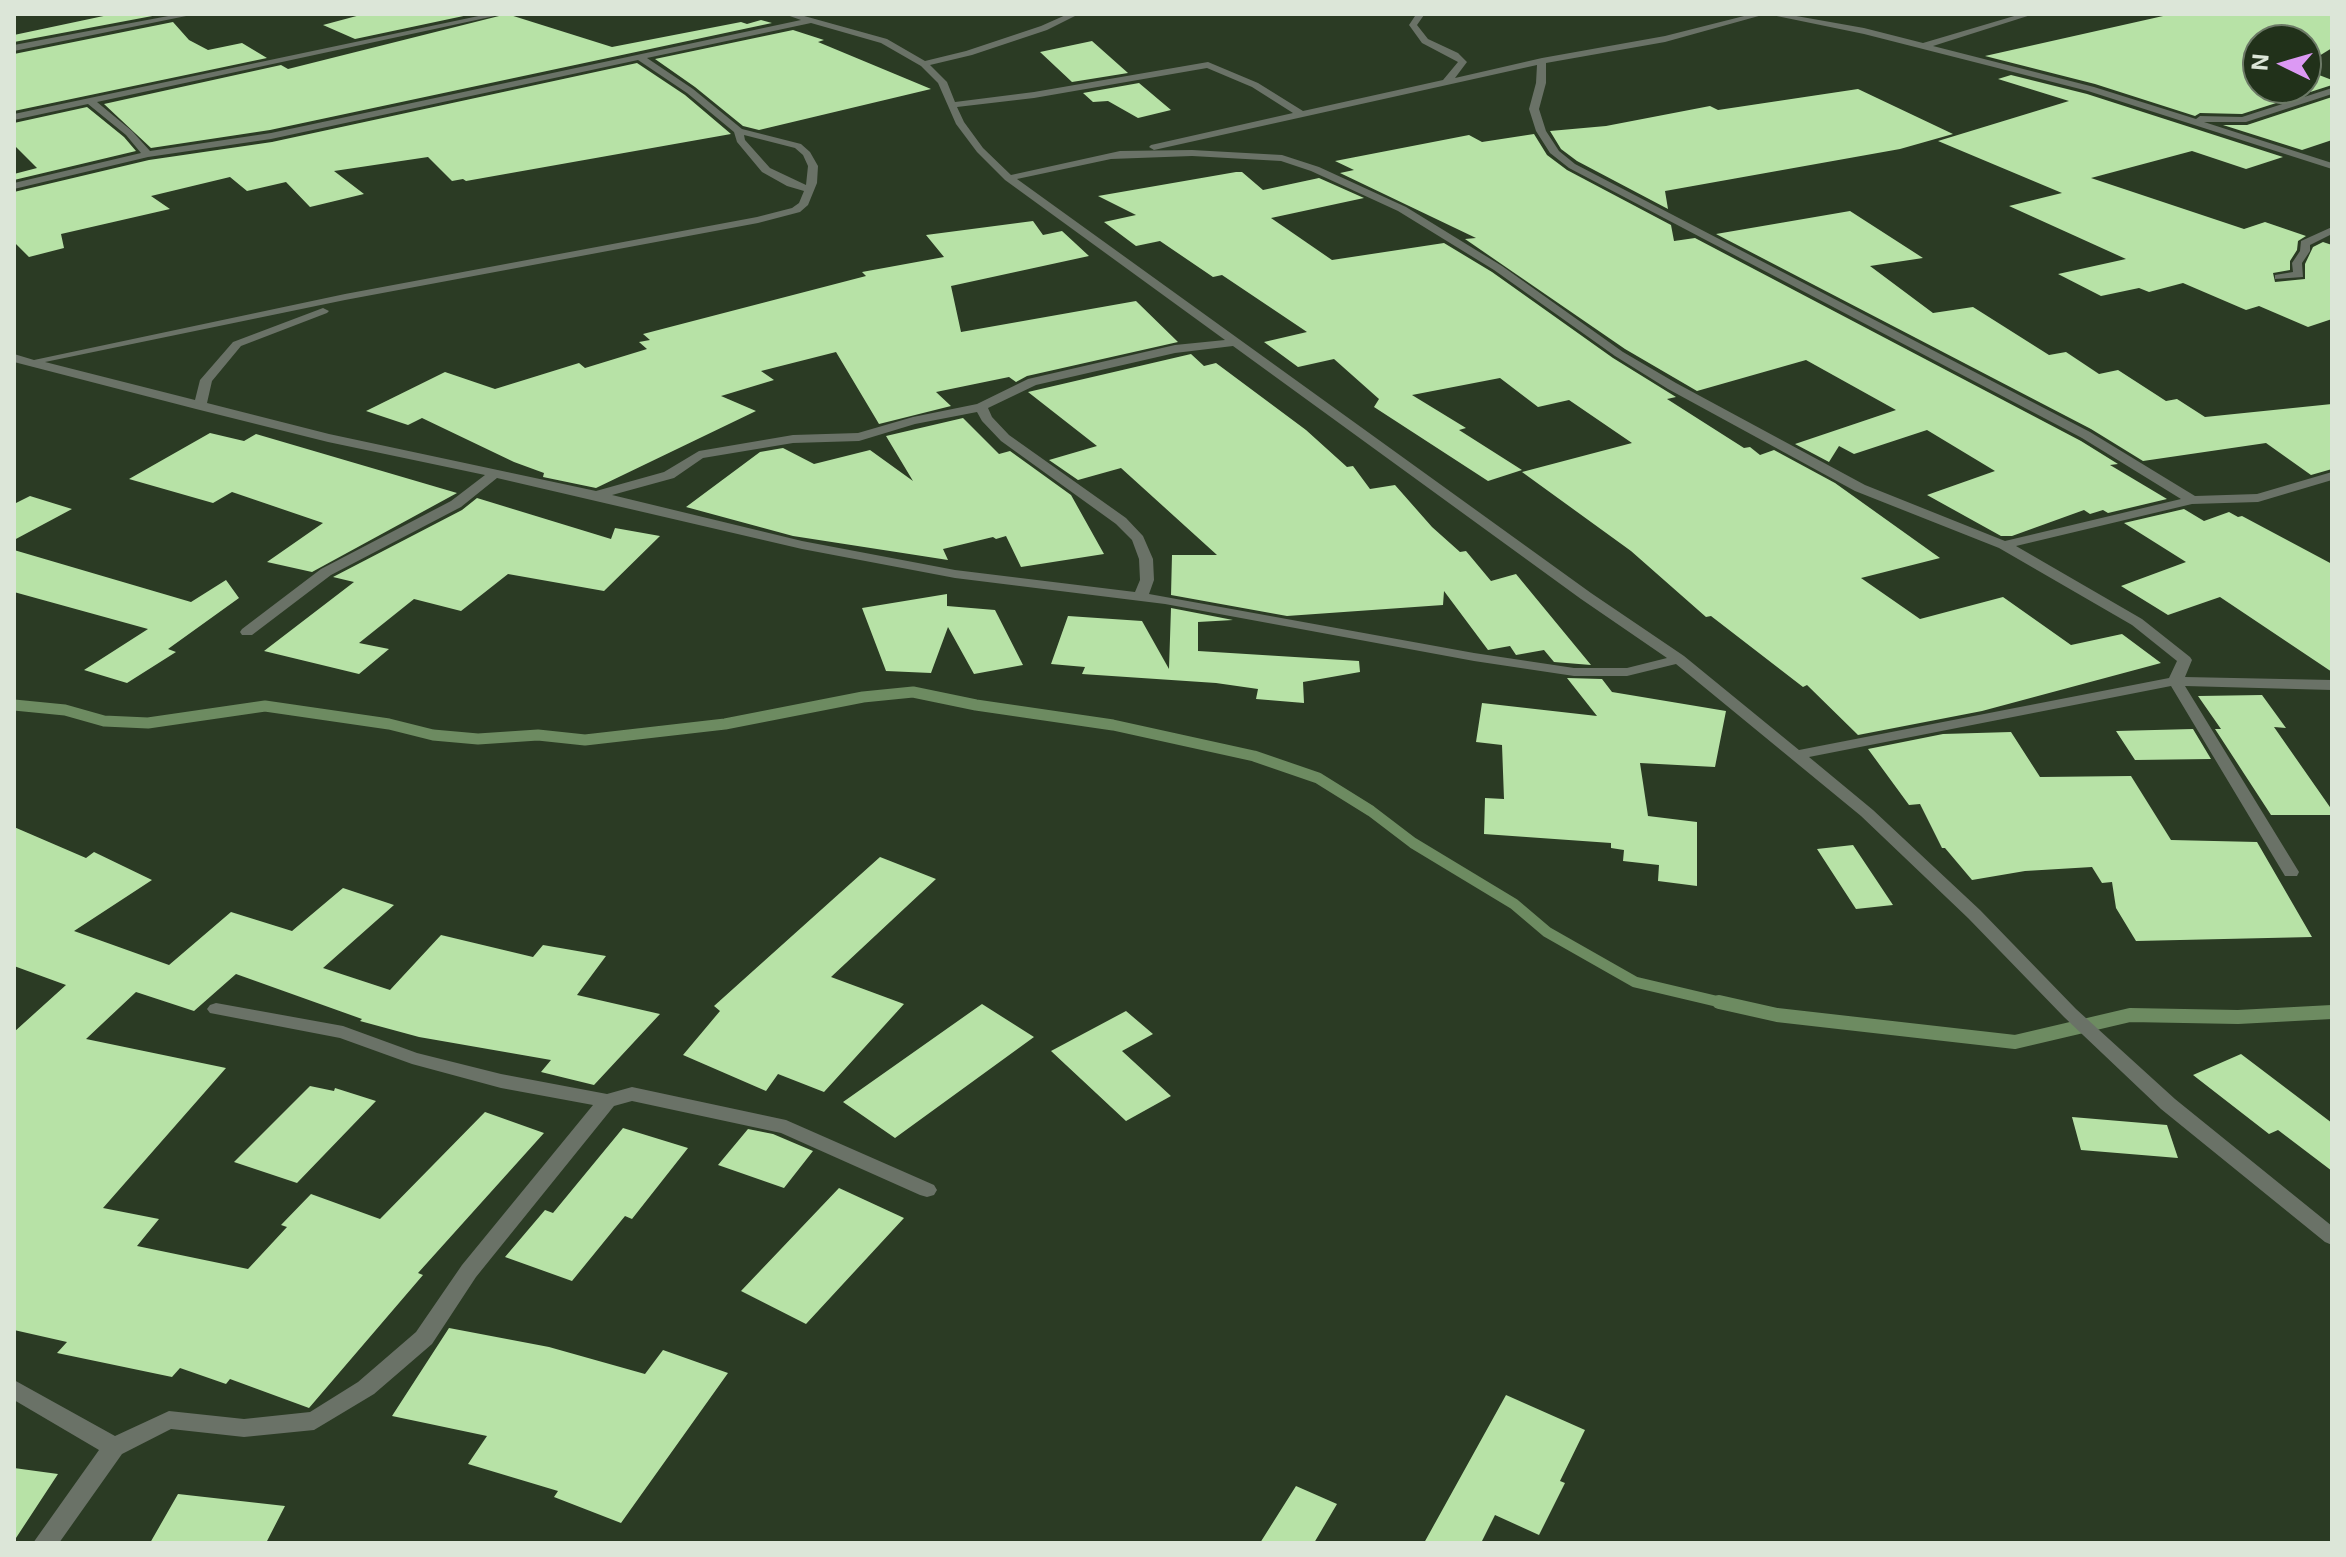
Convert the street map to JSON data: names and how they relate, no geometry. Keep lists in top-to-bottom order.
{
  "north": "left"
}
